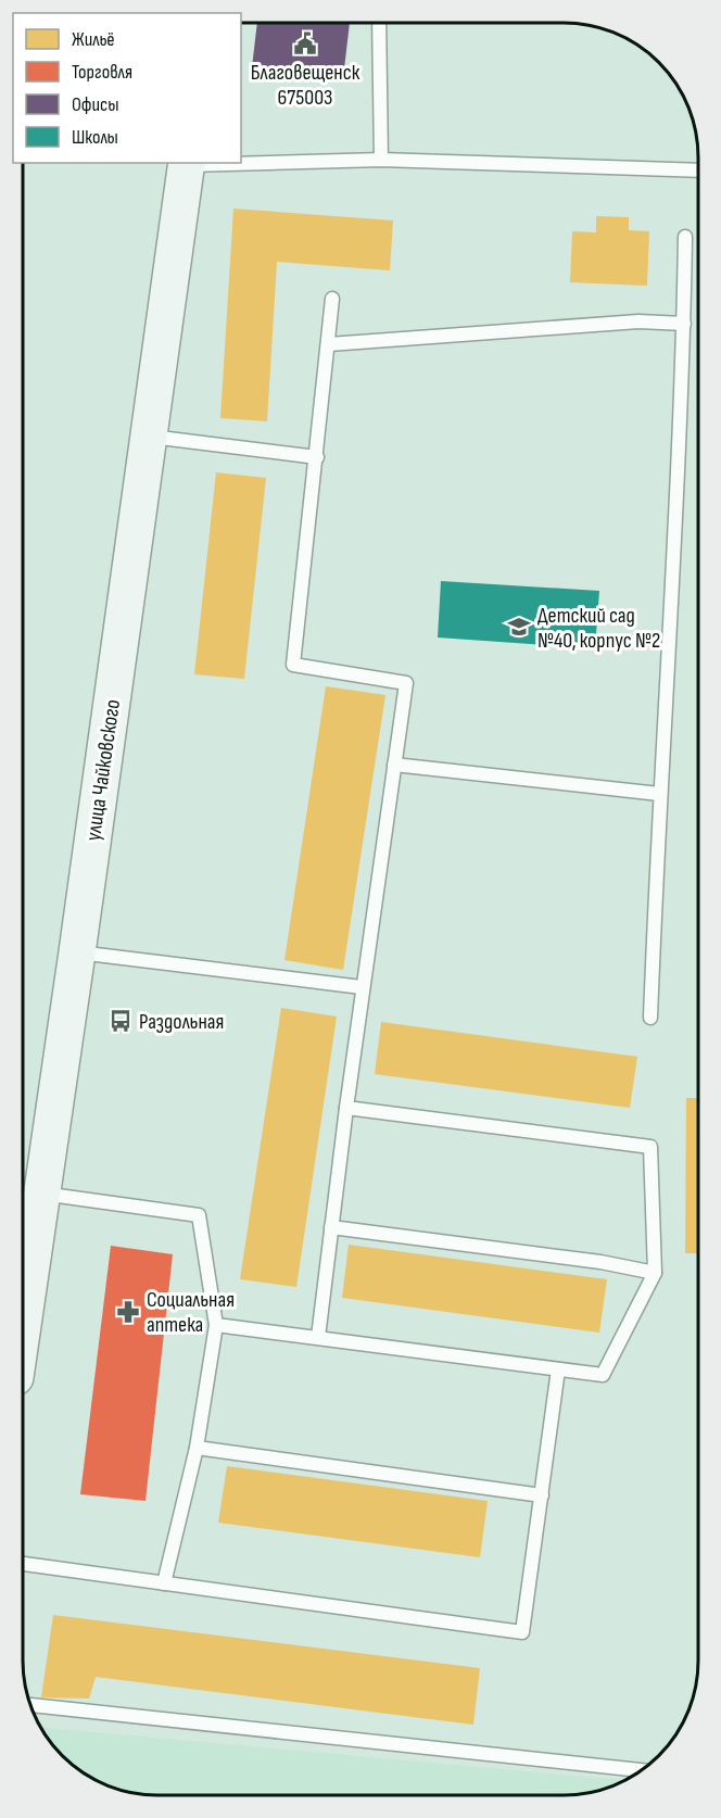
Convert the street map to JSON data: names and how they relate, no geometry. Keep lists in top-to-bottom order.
{
  "streets": {
    "street": ["улица Чайковского"]
  },
  "places": {
    "public building": ["Благовещенск 675003"],
    "school or university": ["Детский сад №40, корпус №2"],
    "bus stop": ["Раздольная"],
    "pharmacy": ["Социальная аптека"]
  },
  "legend": [
    "Жильё",
    "Торговля",
    "Офисы",
    "Школы"
  ]
}
